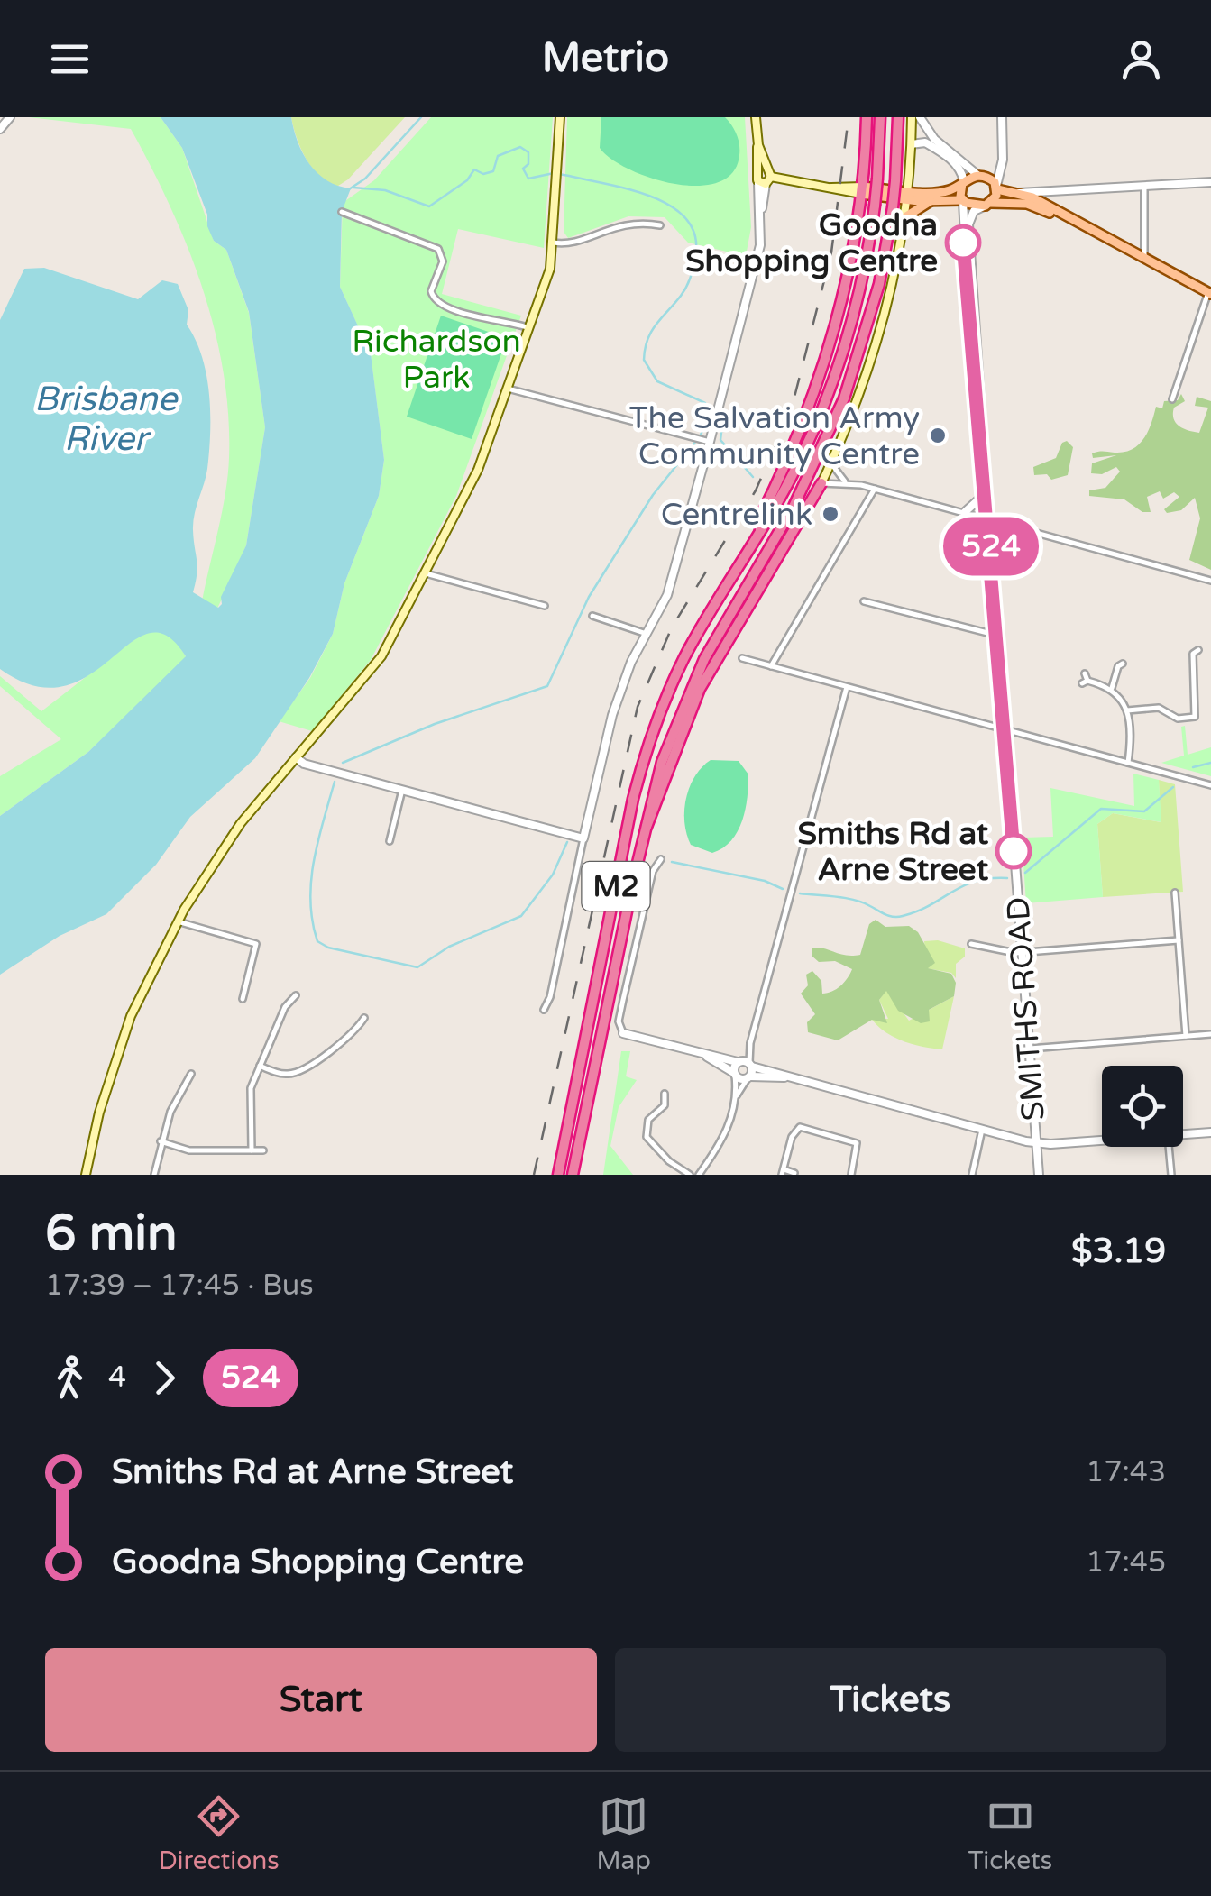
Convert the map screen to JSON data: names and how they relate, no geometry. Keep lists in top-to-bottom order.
{
  "streets": {
    "highway": ["M2"],
    "street": ["SMITHS ROAD"]
  },
  "water": ["Brisbane River"],
  "parks": ["Richardson Park"],
  "places": [
    "Goodna Shopping Centre",
    "The Salvation Army Community Centre",
    "Centrelink",
    "Smiths Rd at Arne Street"
  ],
  "lines": ["bus line 524"],
  "page": {
    "header": "Metrio",
    "on_map": "524",
    "heading": ["6 min", "17:39 – 17:45 · Bus", "$3.19"],
    "legs": ["4", "524"],
    "list": [
      {
        "name": "Smiths Rd at Arne Street",
        "value": "17:43"
      },
      {
        "name": "Goodna Shopping Centre",
        "value": "17:45"
      }
    ],
    "buttons": ["Start", "Tickets"],
    "tabs": ["Directions", "Map", "Tickets"]
  }
}
